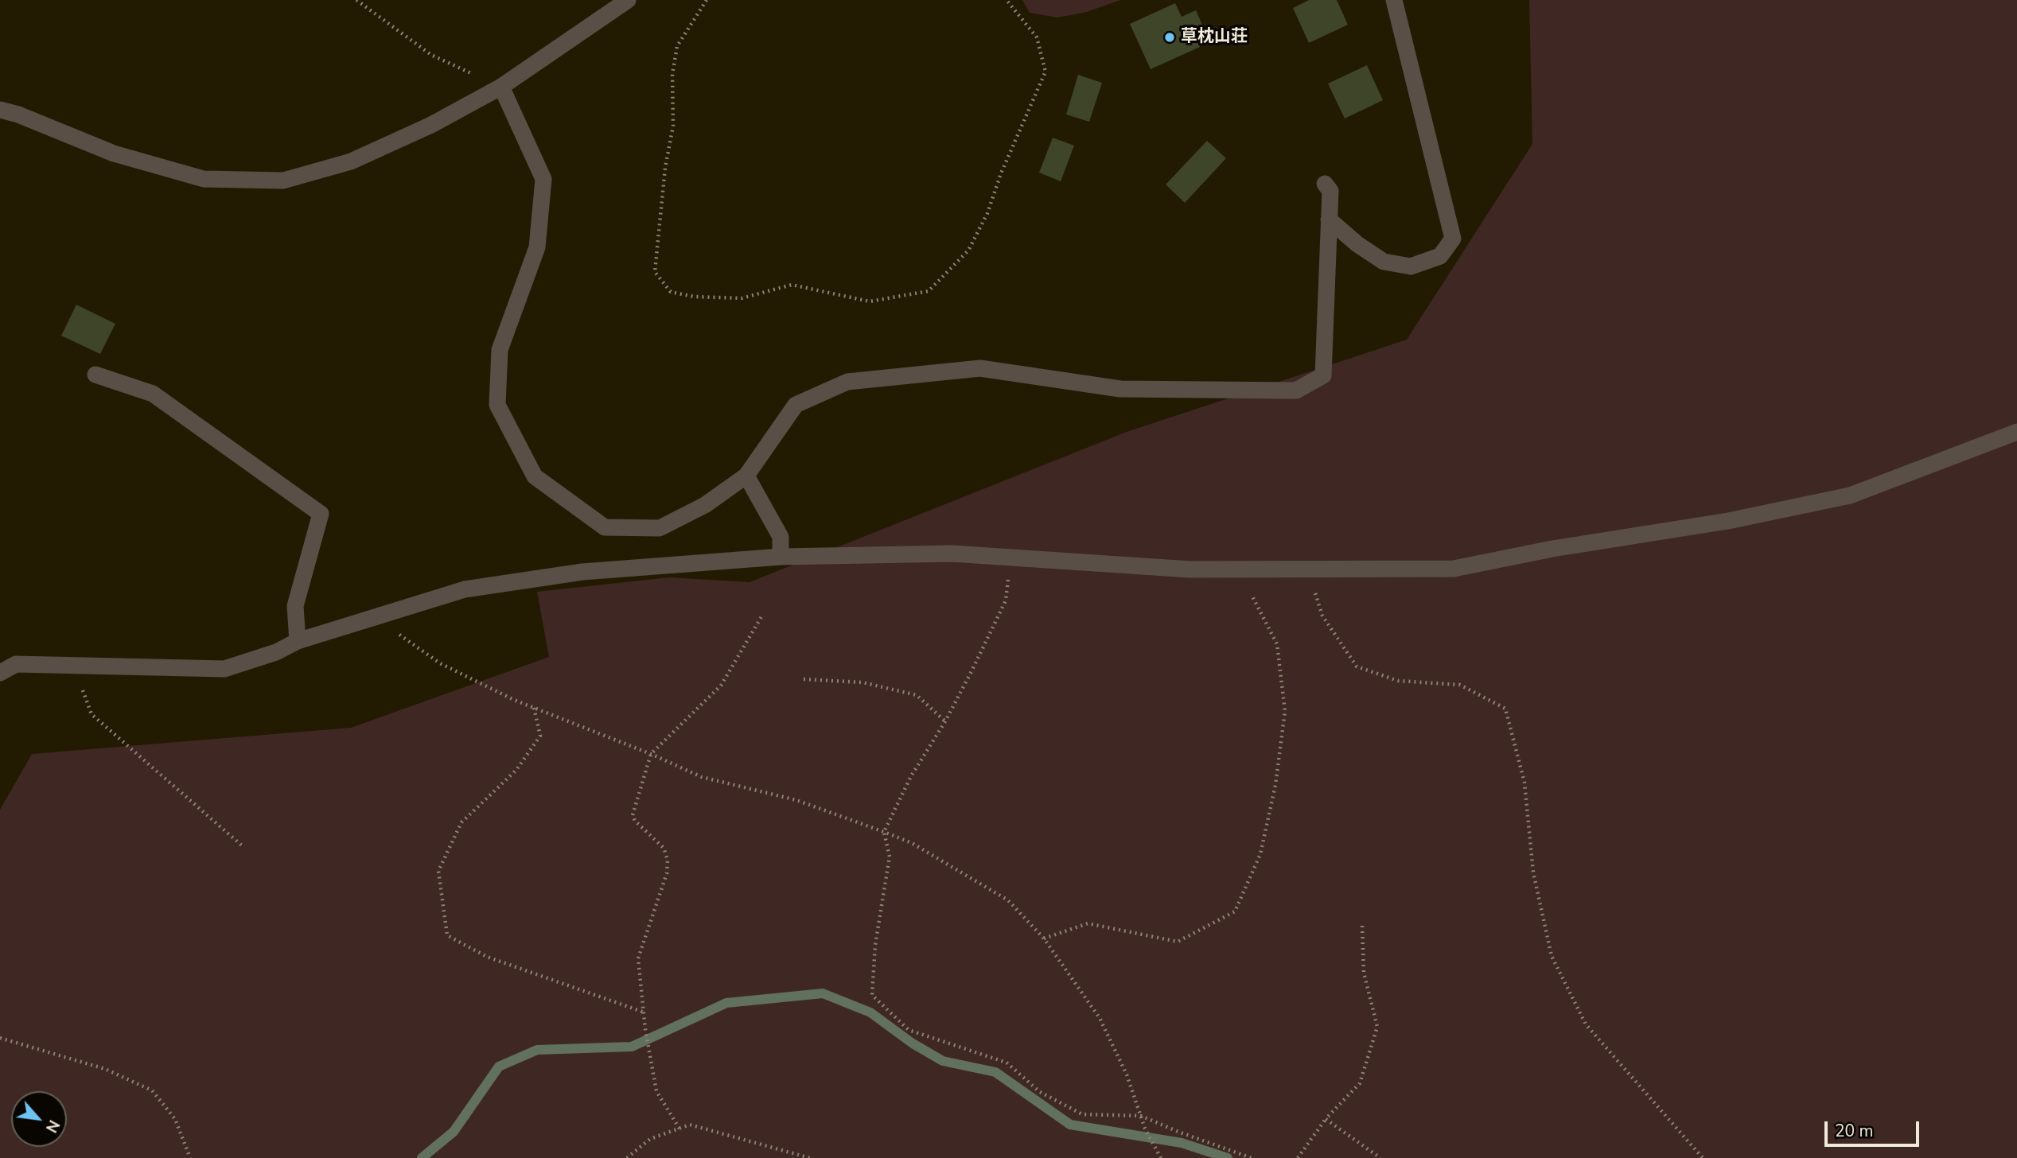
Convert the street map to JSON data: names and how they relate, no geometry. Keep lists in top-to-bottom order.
{
  "places": ["草枕山荘"],
  "scale_bar": "20 m",
  "north": "bottom right"
}
